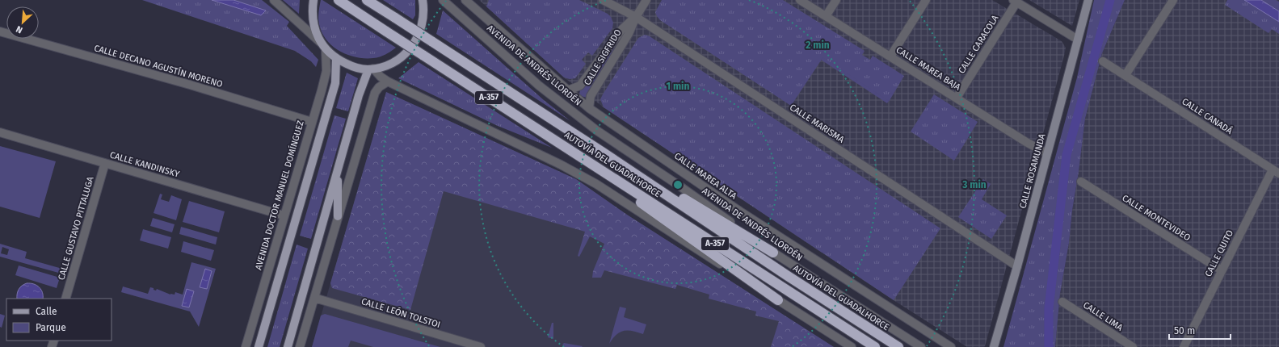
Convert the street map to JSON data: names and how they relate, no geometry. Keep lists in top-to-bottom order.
{
  "streets": {
    "highway": ["A-357", "AUTOVÍA DEL GUADALHORCE"],
    "main road": ["CALLE ROSAMUNDA"],
    "street": [
      "CALLE CARACOLA",
      "CALLE SIGFRIDO",
      "AVENIDA DE ANDRÉS LLORDÉN",
      "CALLE DECANO AGUSTÍN MORENO",
      "CALLE MAREA BAJA",
      "CALLE CANADÁ",
      "CALLE MARISMA",
      "CALLE KANDINSKY",
      "CALLE MAREA ALTA",
      "AVENIDA DOCTOR MANUEL DOMÍNGUEZ",
      "CALLE MONTEVIDEO",
      "CALLE GUSTAVO PITTALUGA",
      "CALLE QUITO",
      "CALLE LEÓN TOLSTOI",
      "CALLE LIMA"
    ]
  },
  "crossings": [
    ["CALLE CARACOLA", "CALLE MAREA BAJA"],
    ["CALLE SIGFRIDO", "CALLE MARISMA"],
    ["CALLE SIGFRIDO", "CALLE MAREA ALTA"],
    ["CALLE DECANO AGUSTÍN MORENO", "AVENIDA DOCTOR MANUEL DOMÍNGUEZ"],
    ["CALLE MAREA BAJA", "CALLE ROSAMUNDA"],
    ["CALLE CANADÁ", "CALLE QUITO"],
    ["CALLE MARISMA", "CALLE ROSAMUNDA"],
    ["CALLE KANDINSKY", "AVENIDA DOCTOR MANUEL DOMÍNGUEZ"],
    ["CALLE KANDINSKY", "CALLE GUSTAVO PITTALUGA"],
    ["CALLE MONTEVIDEO", "CALLE QUITO"]
  ],
  "legend": ["Calle", "Parque"],
  "scale_bar": "50 m",
  "north": "bottom left",
  "rings": ["2 min", "1 min", "3 min"]
}
